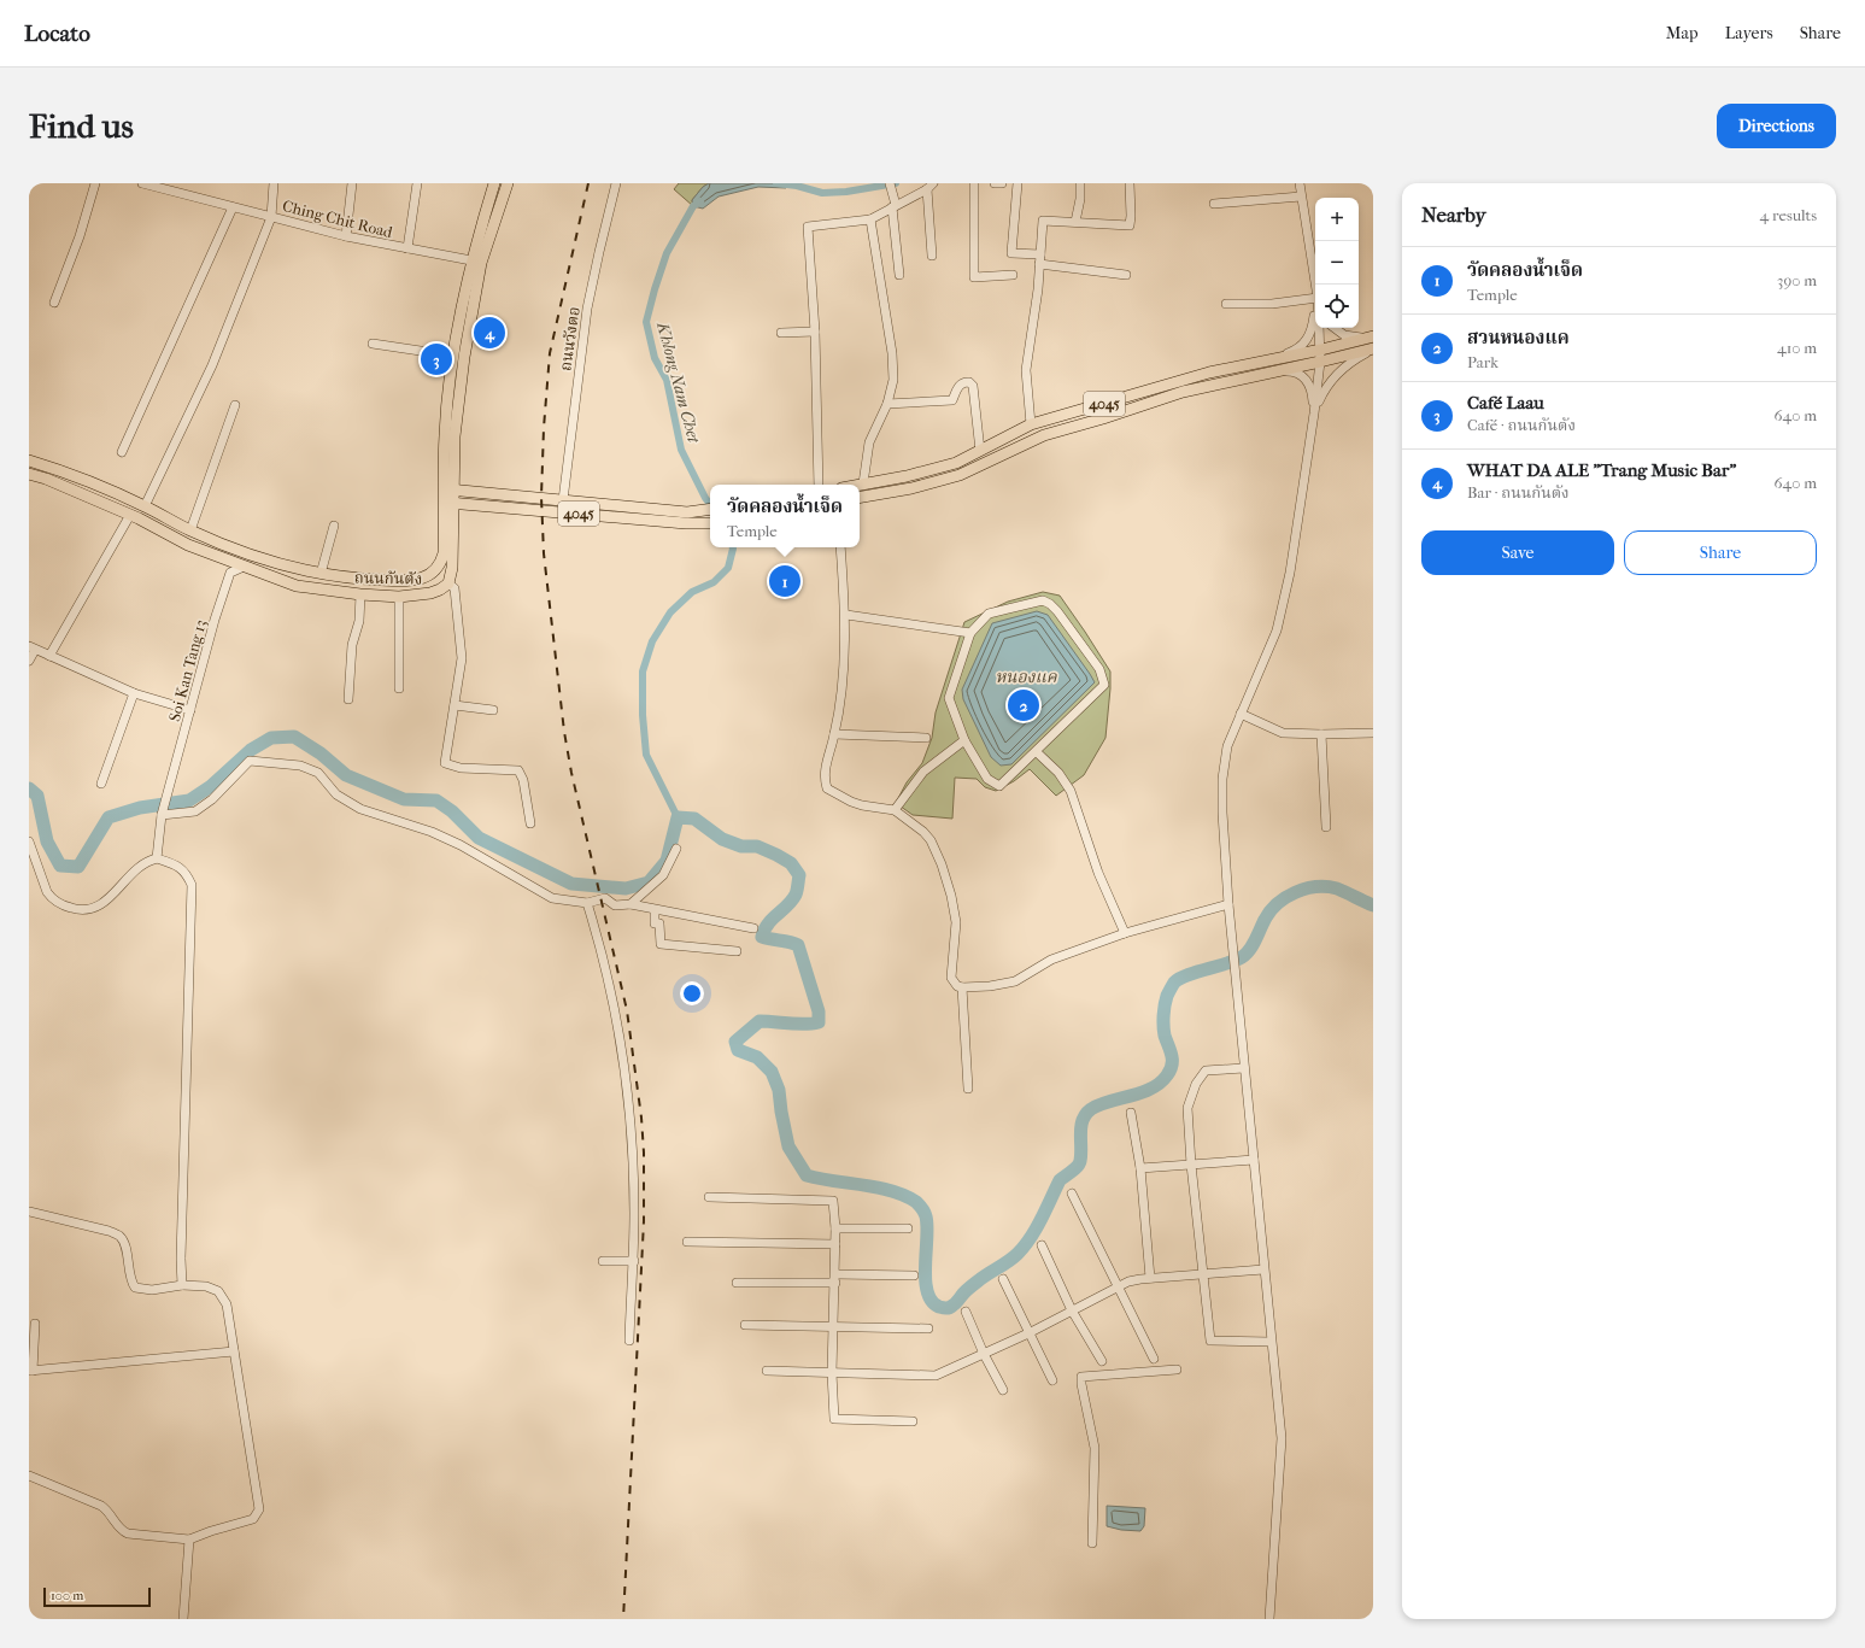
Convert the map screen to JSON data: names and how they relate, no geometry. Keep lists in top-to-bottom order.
{
  "streets": {
    "main road": ["4045", "ถนนกันตัง"],
    "street": ["Ching Chit Road", "ถนนวังตอ", "Soi Kan Tang 13"]
  },
  "crossings": [
    ["Ching Chit Road", "ถนนกันตัง"],
    ["ถนนวังตอ", "4045"],
    ["4045", "ถนนกันตัง"],
    ["ถนนกันตัง", "Soi Kan Tang 13"]
  ],
  "water": ["Khlong Nam Chet", "หนองแค"],
  "scale_bar": "100 m",
  "page": {
    "header": "Locato",
    "nav": ["Map", "Layers", "Share"],
    "buttons": [
      "Directions",
      ["Save", "Share"]
    ],
    "title": "Find us",
    "heading": ["Nearby", "4 results"],
    "map_buttons": ["+", "−"],
    "list": [
      {
        "mark": "1",
        "name": "วัดคลองน้ำเจ็ด",
        "note": "Temple",
        "value": "390 m"
      },
      {
        "mark": "2",
        "name": "สวนหนองแค",
        "note": "Park",
        "value": "410 m"
      },
      {
        "mark": "3",
        "name": "Café Laau",
        "note": "Café · ถนนกันตัง",
        "value": "640 m"
      },
      {
        "mark": "4",
        "name": "WHAT DA ALE \"Trang Music Bar\"",
        "note": "Bar · ถนนกันตัง",
        "value": "640 m"
      }
    ],
    "pins": [
      "4",
      "3",
      "1",
      "2"
    ],
    "popup": ["วัดคลองน้ำเจ็ด", "Temple"],
    "scale": "100 m"
  }
}
